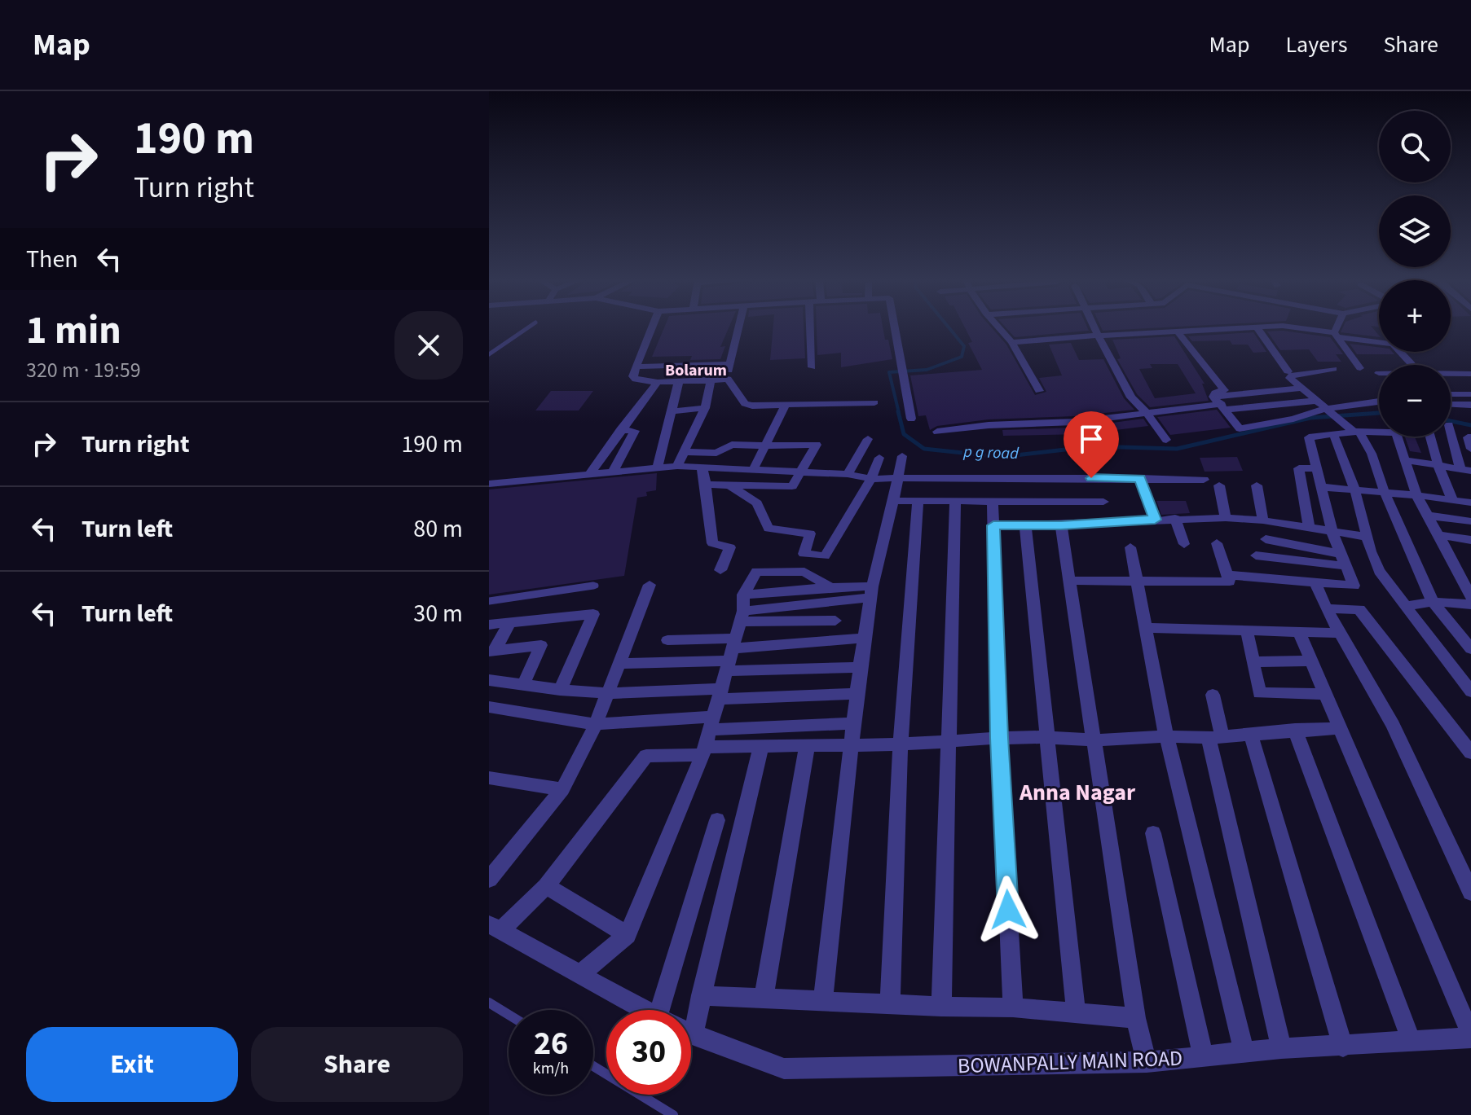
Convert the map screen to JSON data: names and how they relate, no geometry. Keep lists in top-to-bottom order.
{
  "streets": {
    "street": ["BOWANPALLY MAIN ROAD"]
  },
  "districts": ["Bolarum", "Anna Nagar"],
  "water": ["p g road"],
  "page": {
    "header": "Map",
    "nav": ["Map", "Layers", "Share"],
    "turn": ["190 m", "Turn right"],
    "map_buttons": ["+", "−"],
    "then": "Then",
    "heading": ["1 min", "320 m · 19:59"],
    "list": [
      {
        "name": "Turn right",
        "value": "190 m"
      },
      {
        "name": "Turn left",
        "value": "80 m"
      },
      {
        "name": "Turn left",
        "value": "30 m"
      }
    ],
    "speed": "26 km/h",
    "limit": "30",
    "buttons": ["Exit", "Share"]
  }
}
